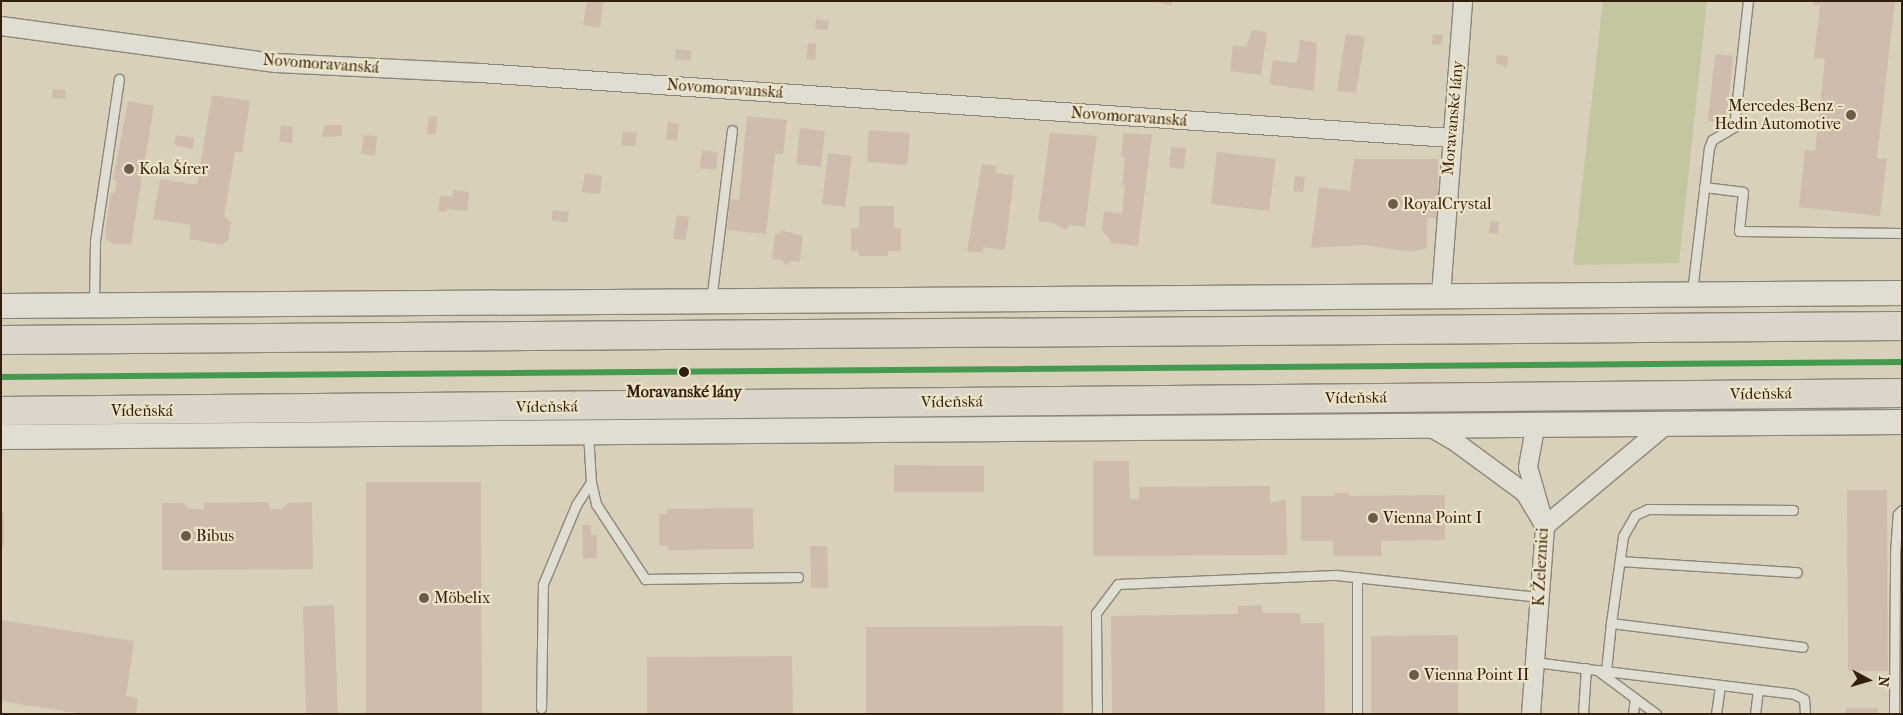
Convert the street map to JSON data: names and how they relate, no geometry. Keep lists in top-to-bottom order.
{
  "streets": {
    "highway": ["Vídeňská"],
    "street": ["Novomoravanská", "Moravanské lány", "K Železnici"]
  },
  "crossings": [
    ["Novomoravanská", "Moravanské lány"],
    ["Vídeňská", "K Železnici"]
  ],
  "places": [
    "Mercedes-Benz - Hedin Automotive",
    "Kola Šírer",
    "RoyalCrystal",
    "Moravanské lány",
    "Vienna Point I",
    "Bibus",
    "Möbelix",
    "Vienna Point II"
  ],
  "north": "right"
}
